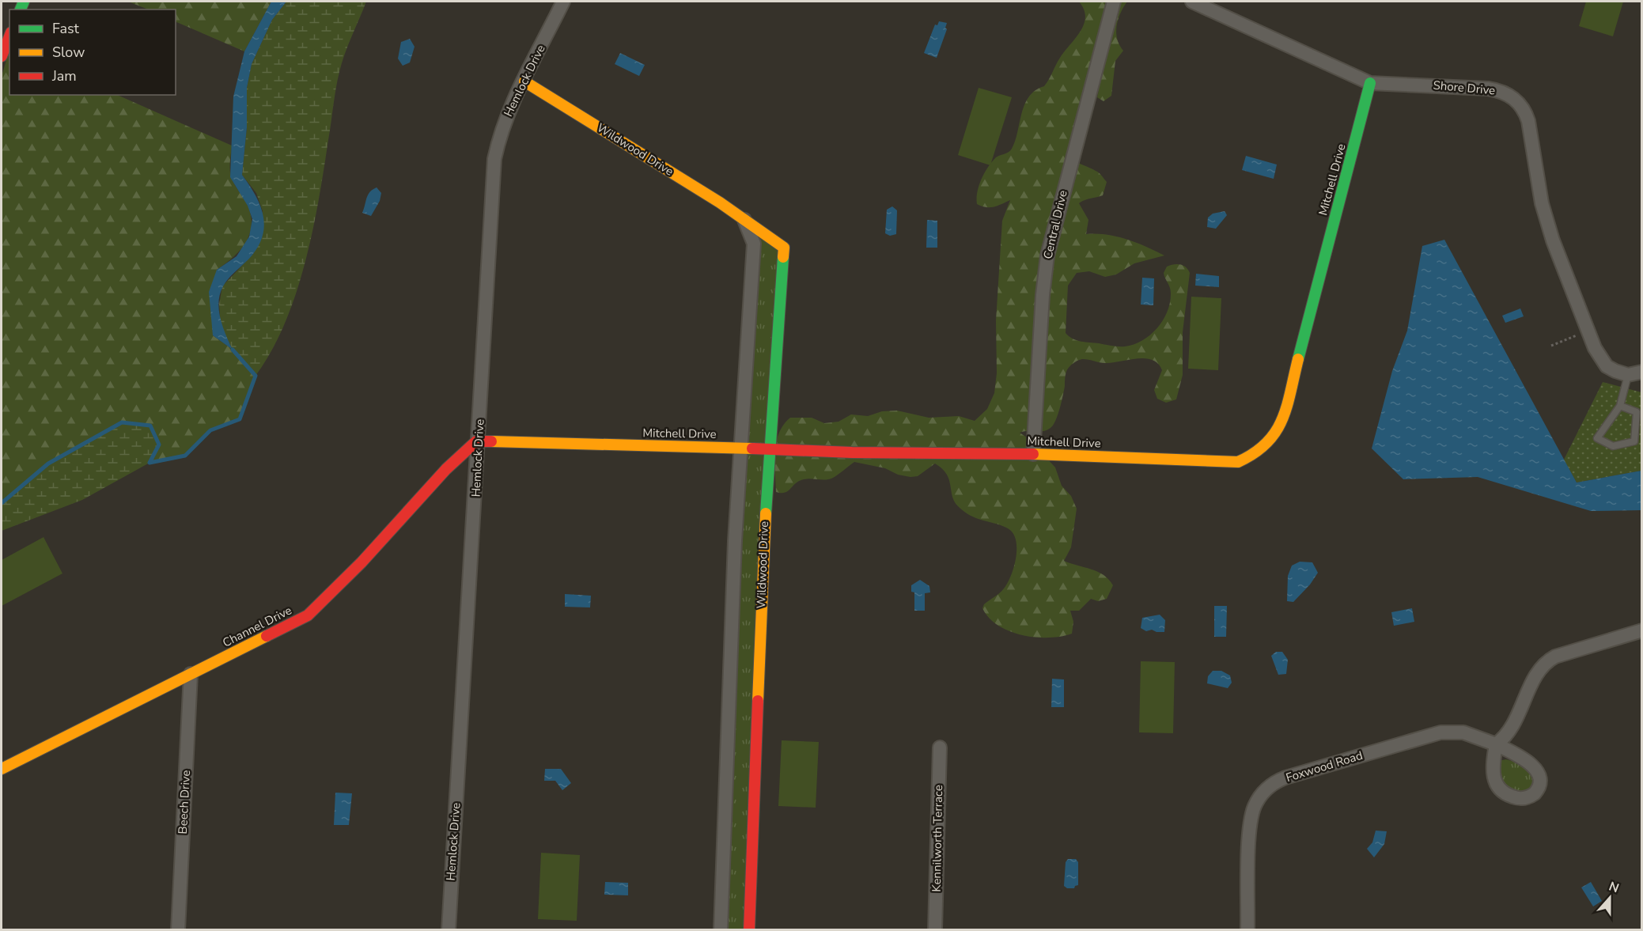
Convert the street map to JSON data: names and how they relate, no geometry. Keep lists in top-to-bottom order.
{
  "streets": {
    "street": [
      "Hemlock Drive",
      "Shore Drive",
      "Wildwood Drive",
      "Mitchell Drive",
      "Central Drive",
      "Channel Drive",
      "Foxwood Road",
      "Beech Drive",
      "Kennilworth Terrace"
    ]
  },
  "crossings": [
    ["Hemlock Drive", "Wildwood Drive"],
    ["Hemlock Drive", "Mitchell Drive"],
    ["Hemlock Drive", "Channel Drive"],
    ["Shore Drive", "Mitchell Drive"],
    ["Wildwood Drive", "Mitchell Drive"],
    ["Mitchell Drive", "Central Drive"],
    ["Mitchell Drive", "Channel Drive"],
    ["Channel Drive", "Beech Drive"]
  ],
  "legend": ["Fast", "Slow", "Jam"],
  "north": "top"
}
